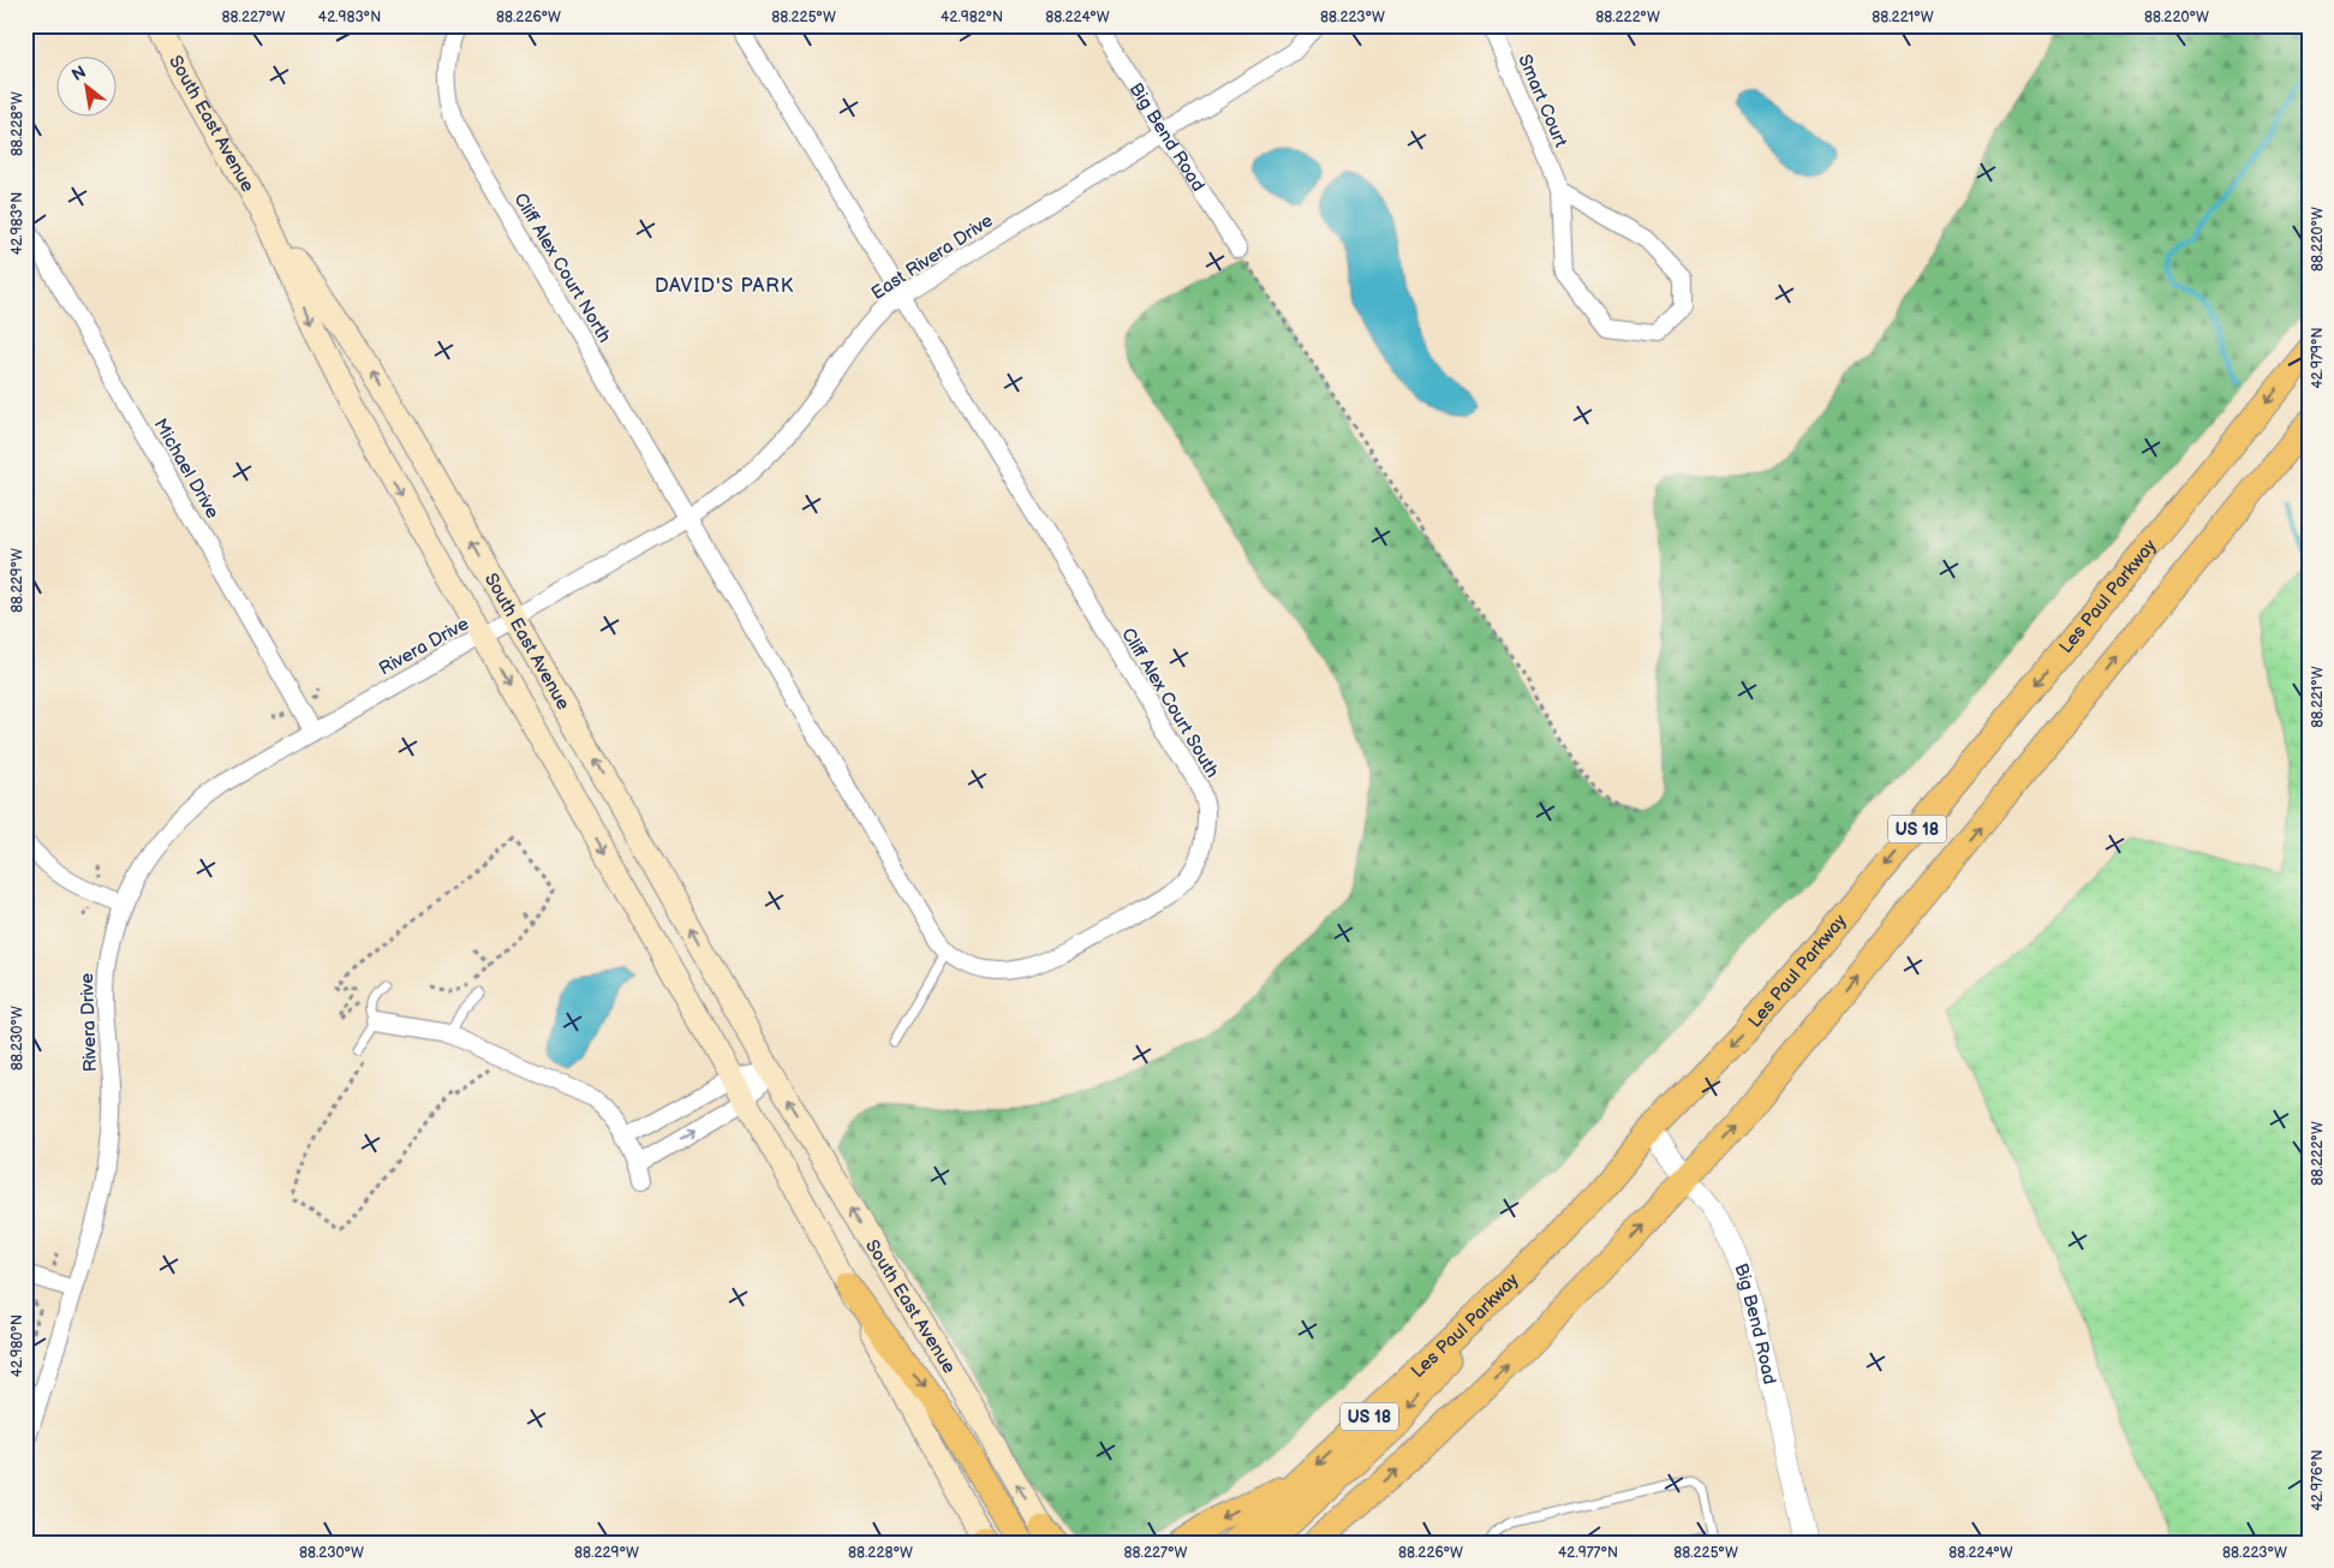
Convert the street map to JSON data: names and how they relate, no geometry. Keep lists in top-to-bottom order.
{
  "streets": {
    "main road": ["South East Avenue", "Les Paul Parkway", "US 18"],
    "street": [
      "Smart Court",
      "Big Bend Road",
      "East Rivera Drive",
      "Cliff Alex Court North",
      "Michael Drive",
      "Rivera Drive",
      "Cliff Alex Court South"
    ]
  },
  "crossings": [
    ["South East Avenue", "East Rivera Drive"],
    ["South East Avenue", "Rivera Drive"],
    ["Big Bend Road", "East Rivera Drive"],
    ["Big Bend Road", "Les Paul Parkway"],
    ["Big Bend Road", "US 18"],
    ["East Rivera Drive", "Cliff Alex Court North"],
    ["East Rivera Drive", "Rivera Drive"],
    ["East Rivera Drive", "Cliff Alex Court South"],
    ["Michael Drive", "Rivera Drive"]
  ],
  "districts": ["DAVID'S PARK"],
  "north": "top left",
  "coordinates": [
    "88.227°W",
    "42.983°N",
    "88.226°W",
    "88.225°W",
    "42.982°N",
    "88.224°W",
    "88.223°W",
    "88.222°W",
    "88.221°W",
    "88.220°W",
    "88.228°W",
    "42.979°N",
    "88.229°W",
    "88.230°W",
    "42.980°N",
    "42.976°N",
    "42.977°N"
  ]
}
